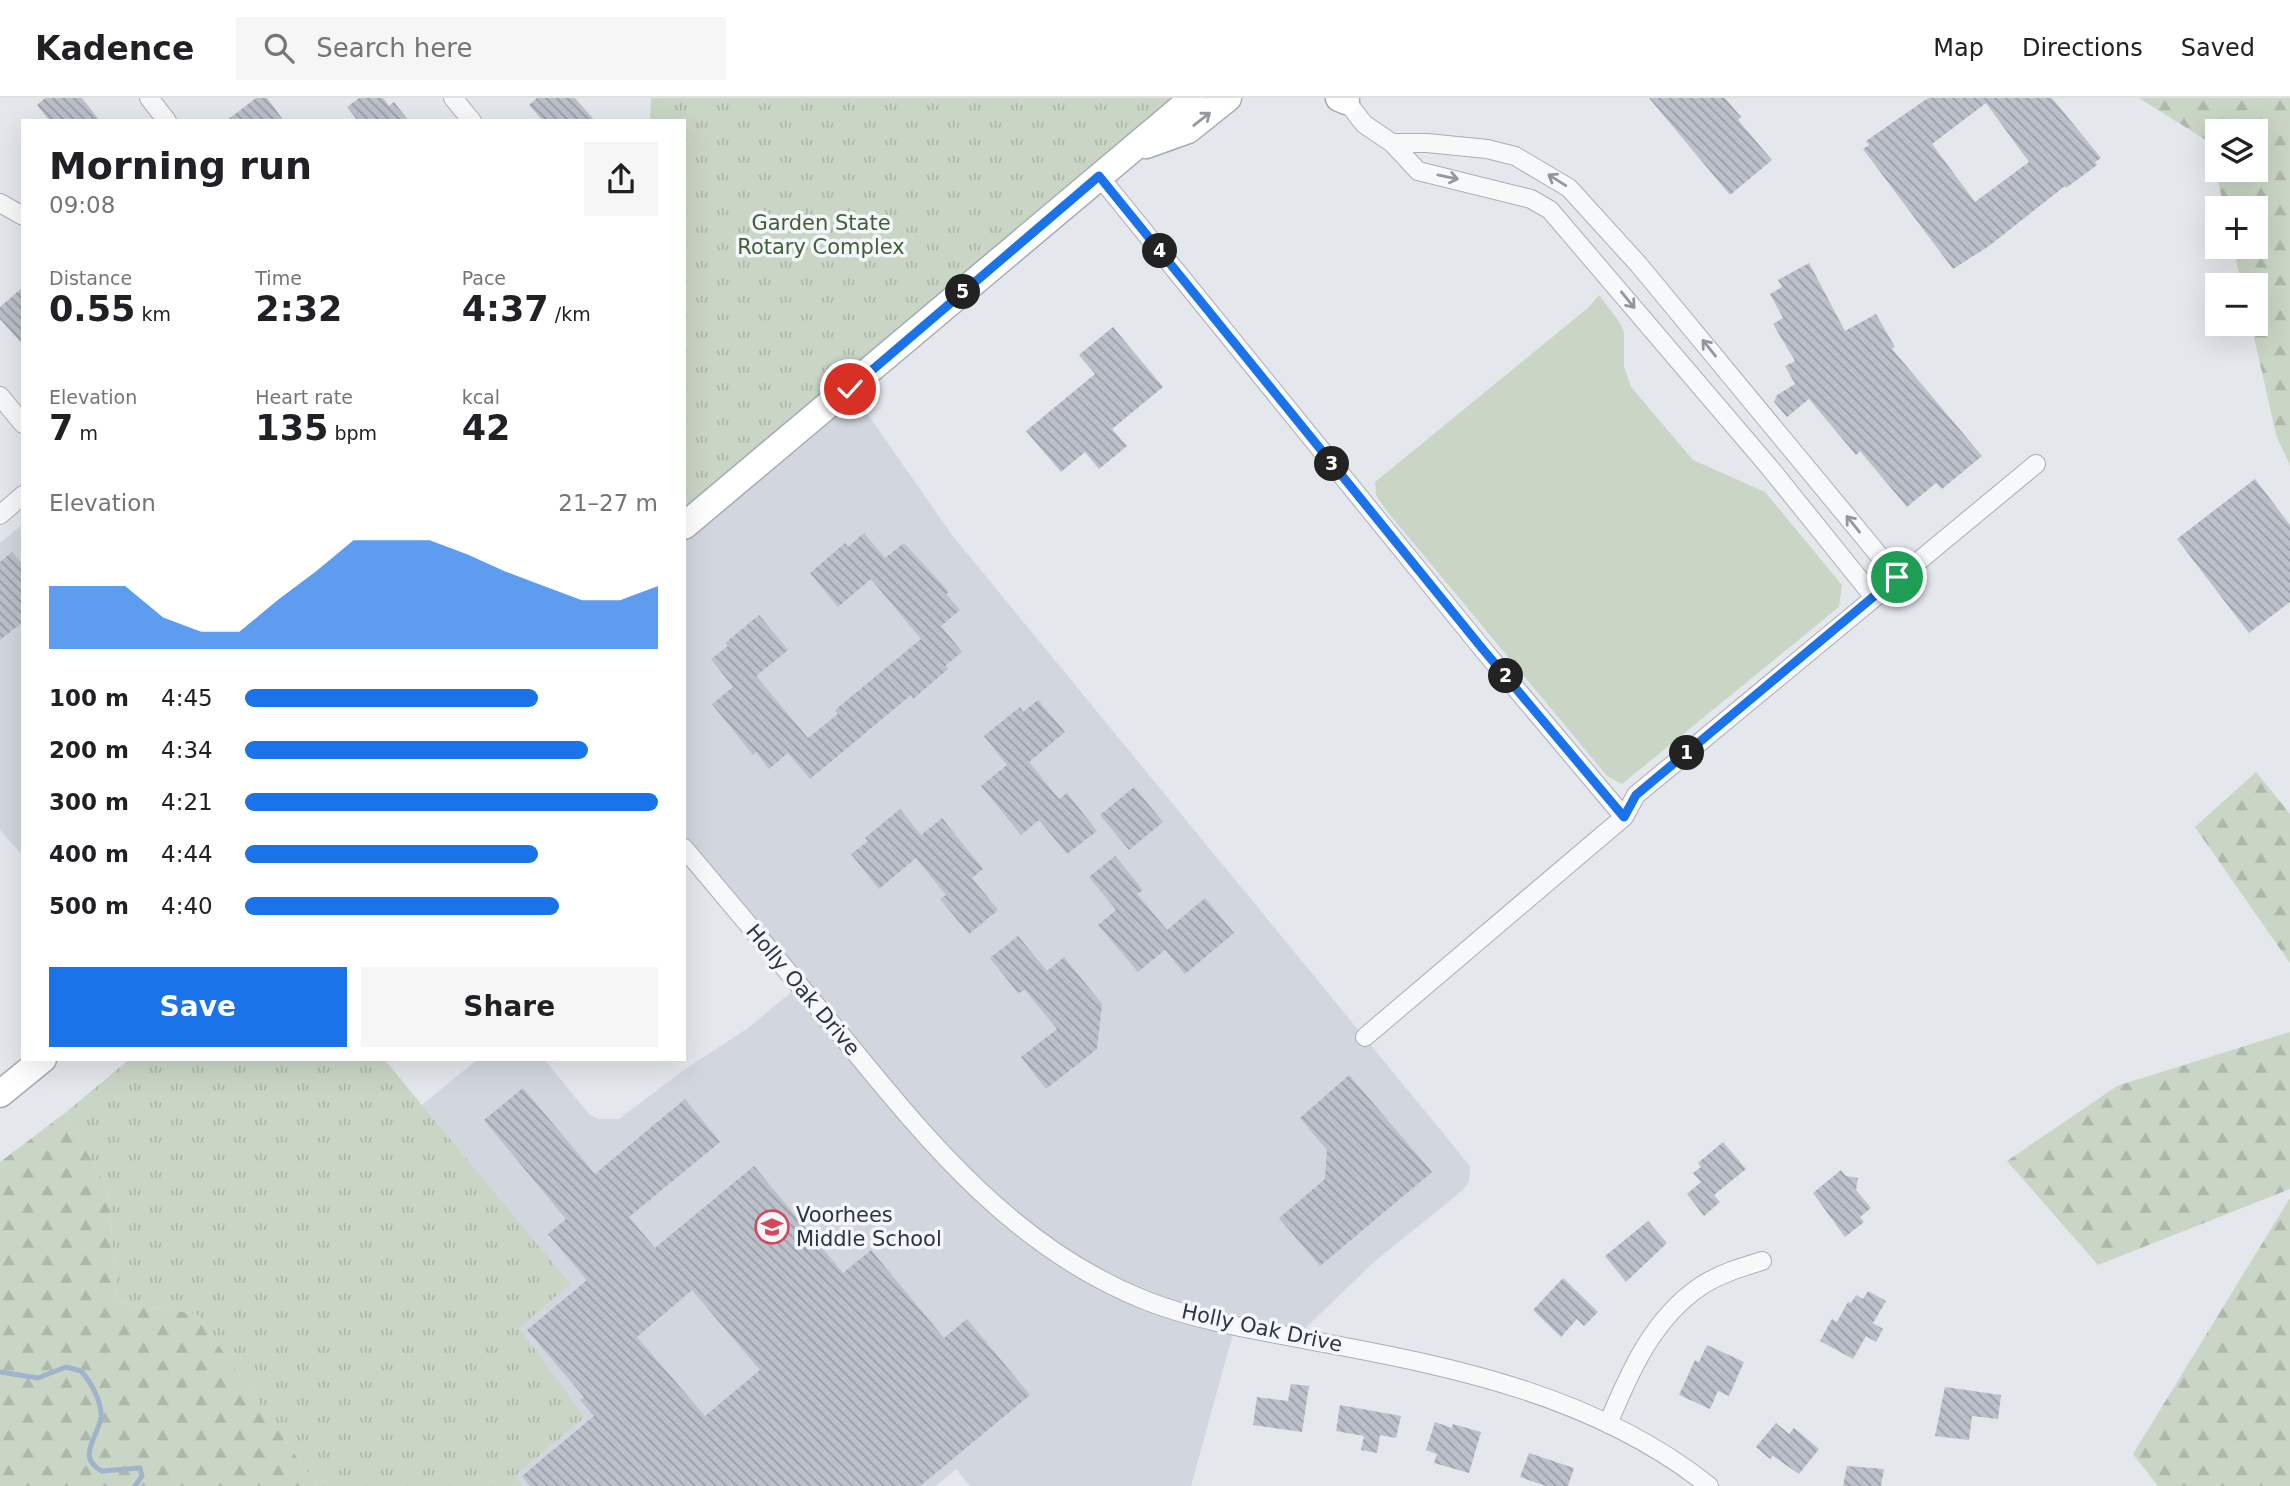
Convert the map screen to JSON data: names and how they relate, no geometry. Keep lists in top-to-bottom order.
{
  "streets": {
    "street": ["Holly Oak Drive"]
  },
  "parks": ["Garden State Rotary Complex"],
  "places": {
    "school or university": ["Voorhees Middle School"]
  },
  "page": {
    "header": "Kadence",
    "search": "Search here",
    "nav": ["Map", "Directions", "Saved"],
    "map_buttons": ["+", "−"],
    "heading": ["Morning run", "09:08"],
    "pins": [
      "4",
      "5",
      "3",
      "2",
      "1"
    ],
    "stats": [
      ["Distance", "0.55 km"],
      ["Time", "2:32"],
      ["Pace", "4:37 /km"],
      ["Elevation", "7 m"],
      ["Heart rate", "135 bpm"],
      ["kcal", "42"]
    ],
    "chart": ["Elevation", "21–27 m"],
    "list": [
      {
        "name": "100 m",
        "note": "4:45"
      },
      {
        "name": "200 m",
        "note": "4:34"
      },
      {
        "name": "300 m",
        "note": "4:21"
      },
      {
        "name": "400 m",
        "note": "4:44"
      },
      {
        "name": "500 m",
        "note": "4:40"
      }
    ],
    "buttons": ["Save", "Share"]
  }
}
